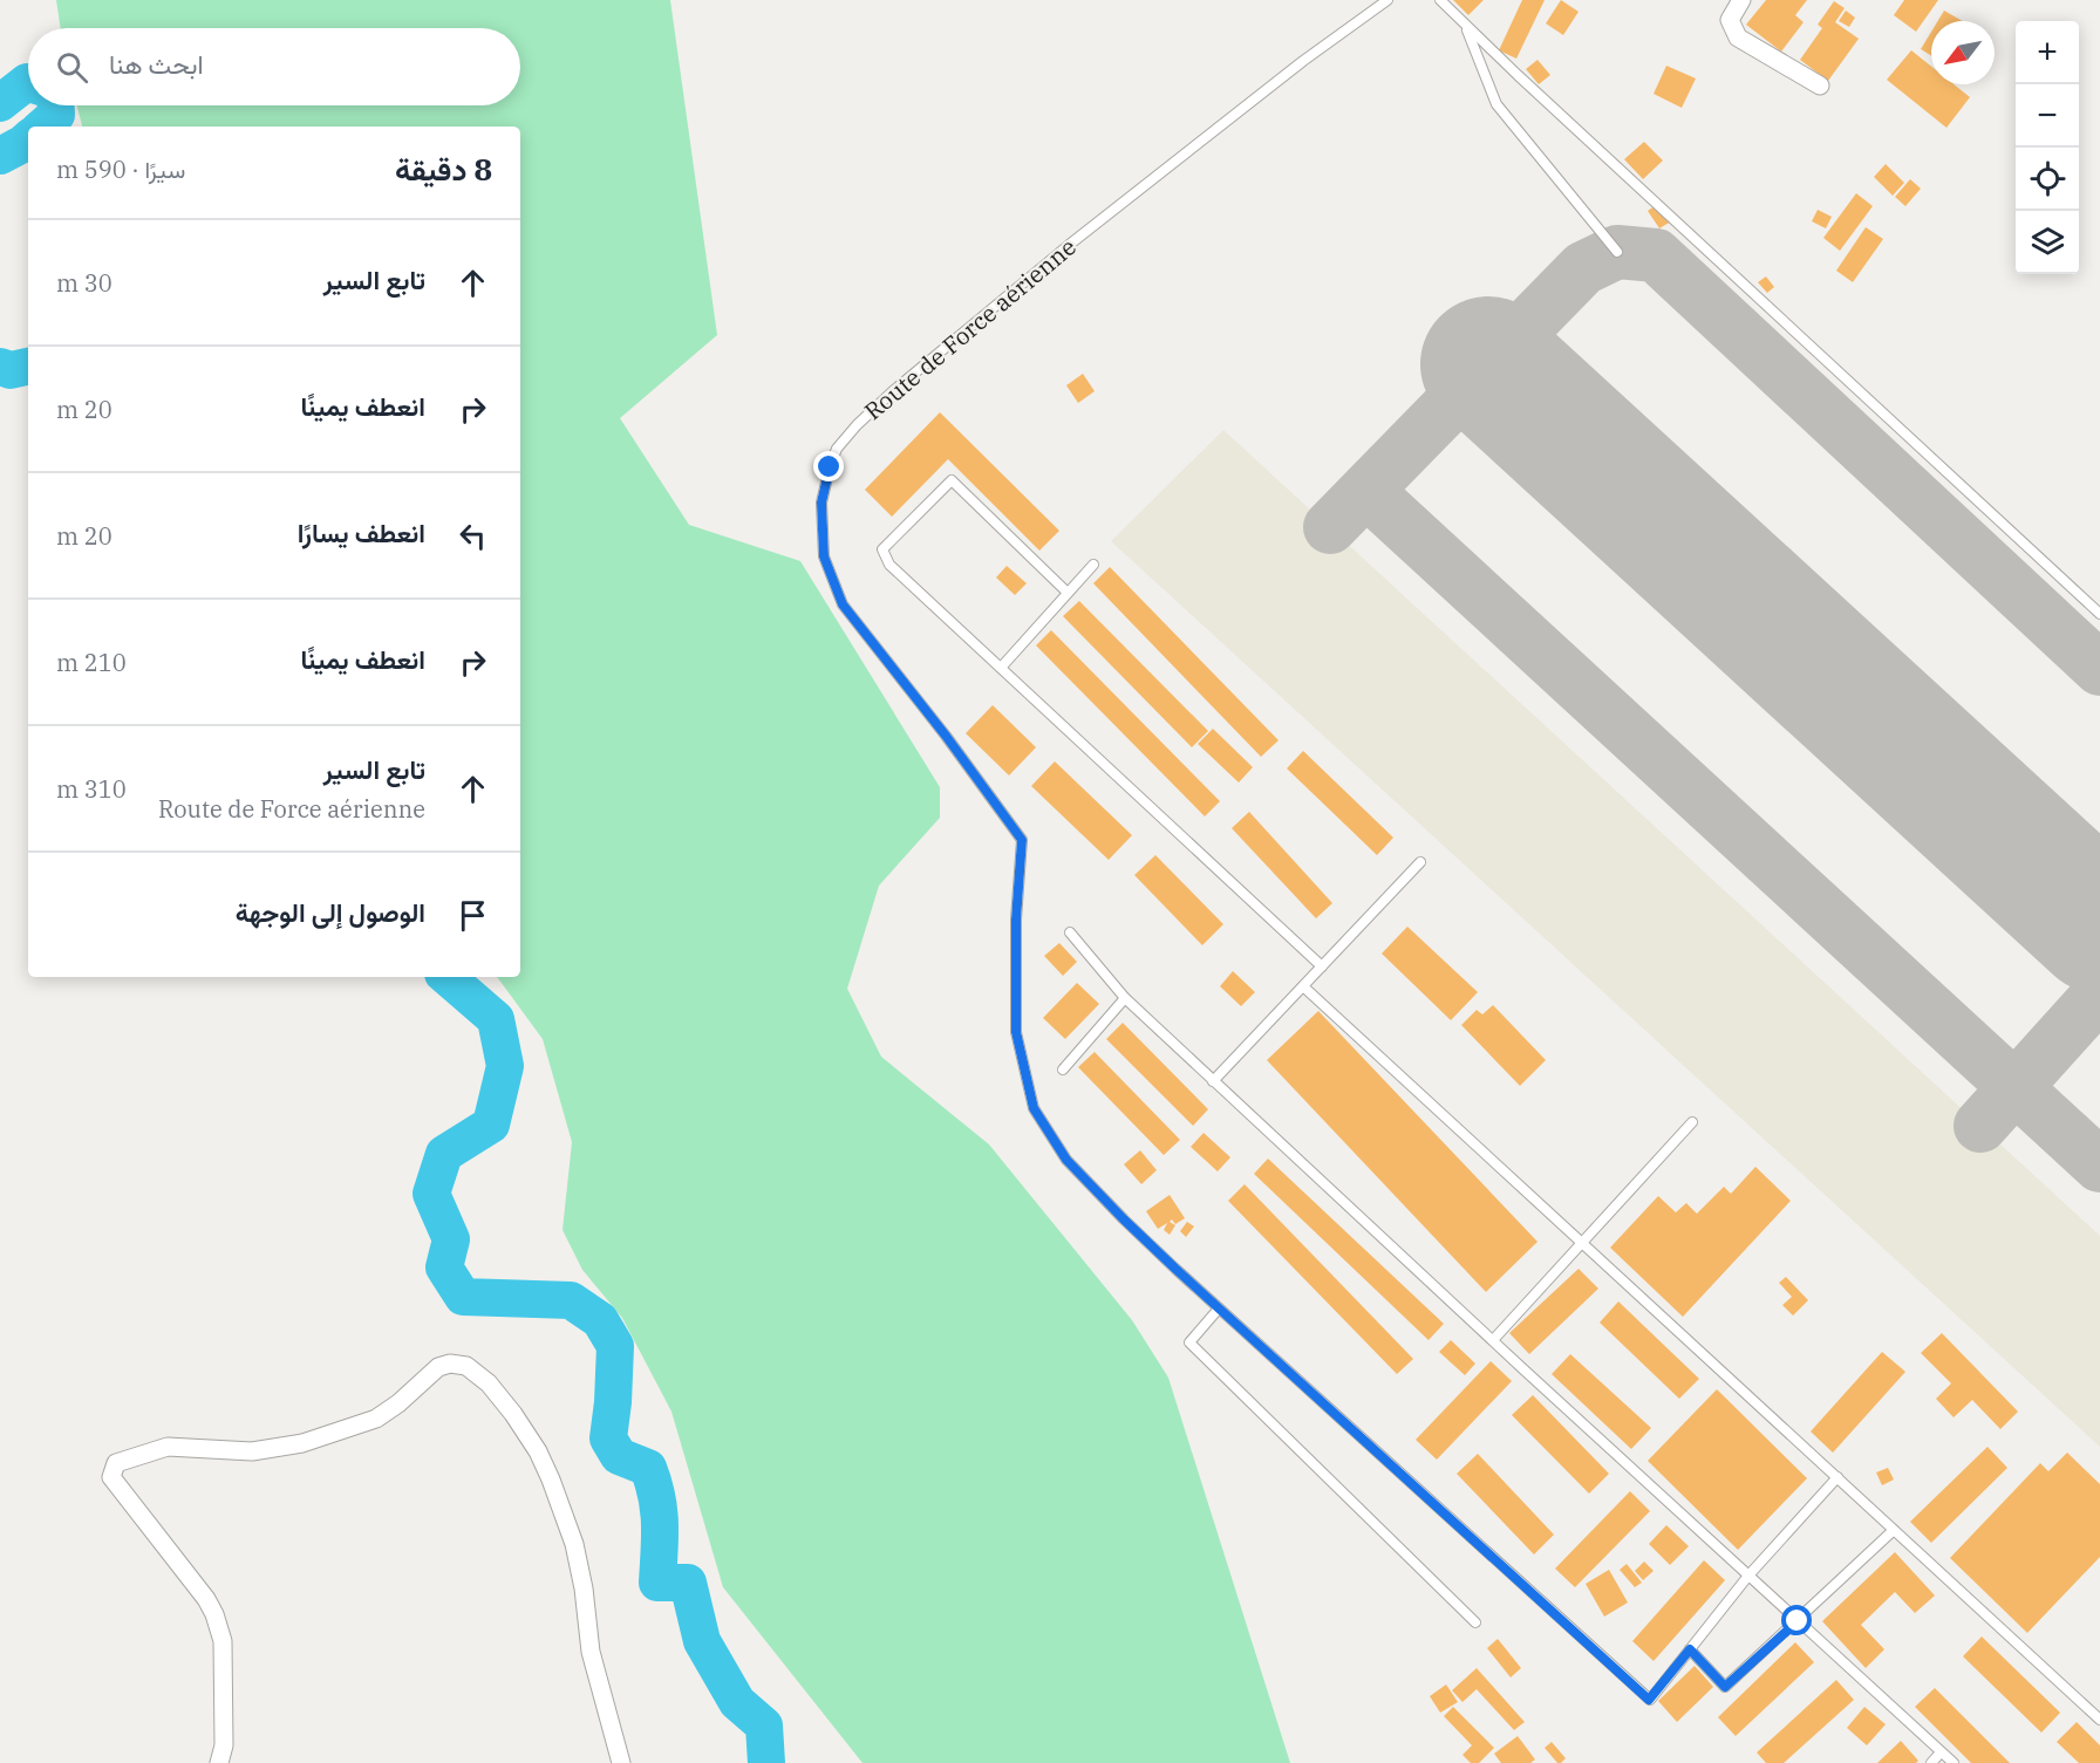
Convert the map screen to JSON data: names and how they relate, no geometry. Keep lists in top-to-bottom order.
{
  "streets": {
    "lane": ["Route de Force aérienne"]
  },
  "north": "bottom left",
  "page": {
    "map_buttons": ["+", "−"],
    "search": "ابحث هنا",
    "heading": ["8 دقيقة", "سيرًا · 590 m"],
    "list": [
      ["تابع السير", "30 m"],
      ["انعطف يمينًا", "20 m"],
      ["انعطف يسارًا", "20 m"],
      ["انعطف يمينًا", "210 m"],
      ["تابع السير", "Route de Force aérienne", "310 m"],
      "الوصول إلى الوجهة"
    ]
  }
}
